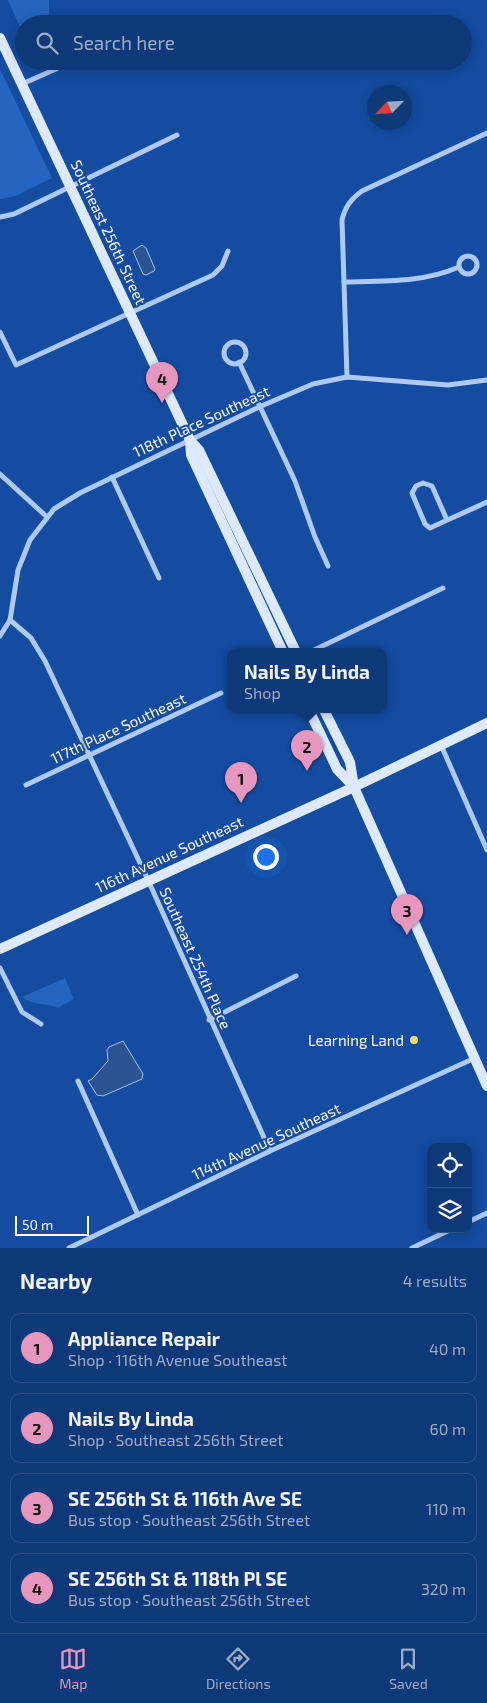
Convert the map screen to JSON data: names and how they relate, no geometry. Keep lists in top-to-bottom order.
{
  "streets": {
    "main road": ["Southeast 256th Street", "116th Avenue Southeast"],
    "street": [
      "118th Place Southeast",
      "117th Place Southeast",
      "Southeast 254th Place",
      "114th Avenue Southeast"
    ]
  },
  "crossings": [
    ["Southeast 256th Street", "118th Place Southeast"],
    ["118th Place Southeast", "Southeast 254th Place"],
    ["117th Place Southeast", "Southeast 254th Place"],
    ["116th Avenue Southeast", "Southeast 254th Place"],
    ["Southeast 254th Place", "114th Avenue Southeast"]
  ],
  "places": ["Learning Land"],
  "scale_bar": "50 m",
  "north": "bottom left",
  "page": {
    "search": "Search here",
    "pins": [
      "4",
      "2",
      "1",
      "3"
    ],
    "popup": ["Nails By Linda", "Shop"],
    "scale": "50 m",
    "heading": ["Nearby", "4 results"],
    "list": [
      {
        "mark": "1",
        "name": "Appliance Repair",
        "note": "Shop · 116th Avenue Southeast",
        "value": "40 m"
      },
      {
        "mark": "2",
        "name": "Nails By Linda",
        "note": "Shop · Southeast 256th Street",
        "value": "60 m"
      },
      {
        "mark": "3",
        "name": "SE 256th St & 116th Ave SE",
        "note": "Bus stop · Southeast 256th Street",
        "value": "110 m"
      },
      {
        "mark": "4",
        "name": "SE 256th St & 118th Pl SE",
        "note": "Bus stop · Southeast 256th Street",
        "value": "320 m"
      }
    ],
    "nav": ["Map", "Directions", "Saved"]
  }
}
